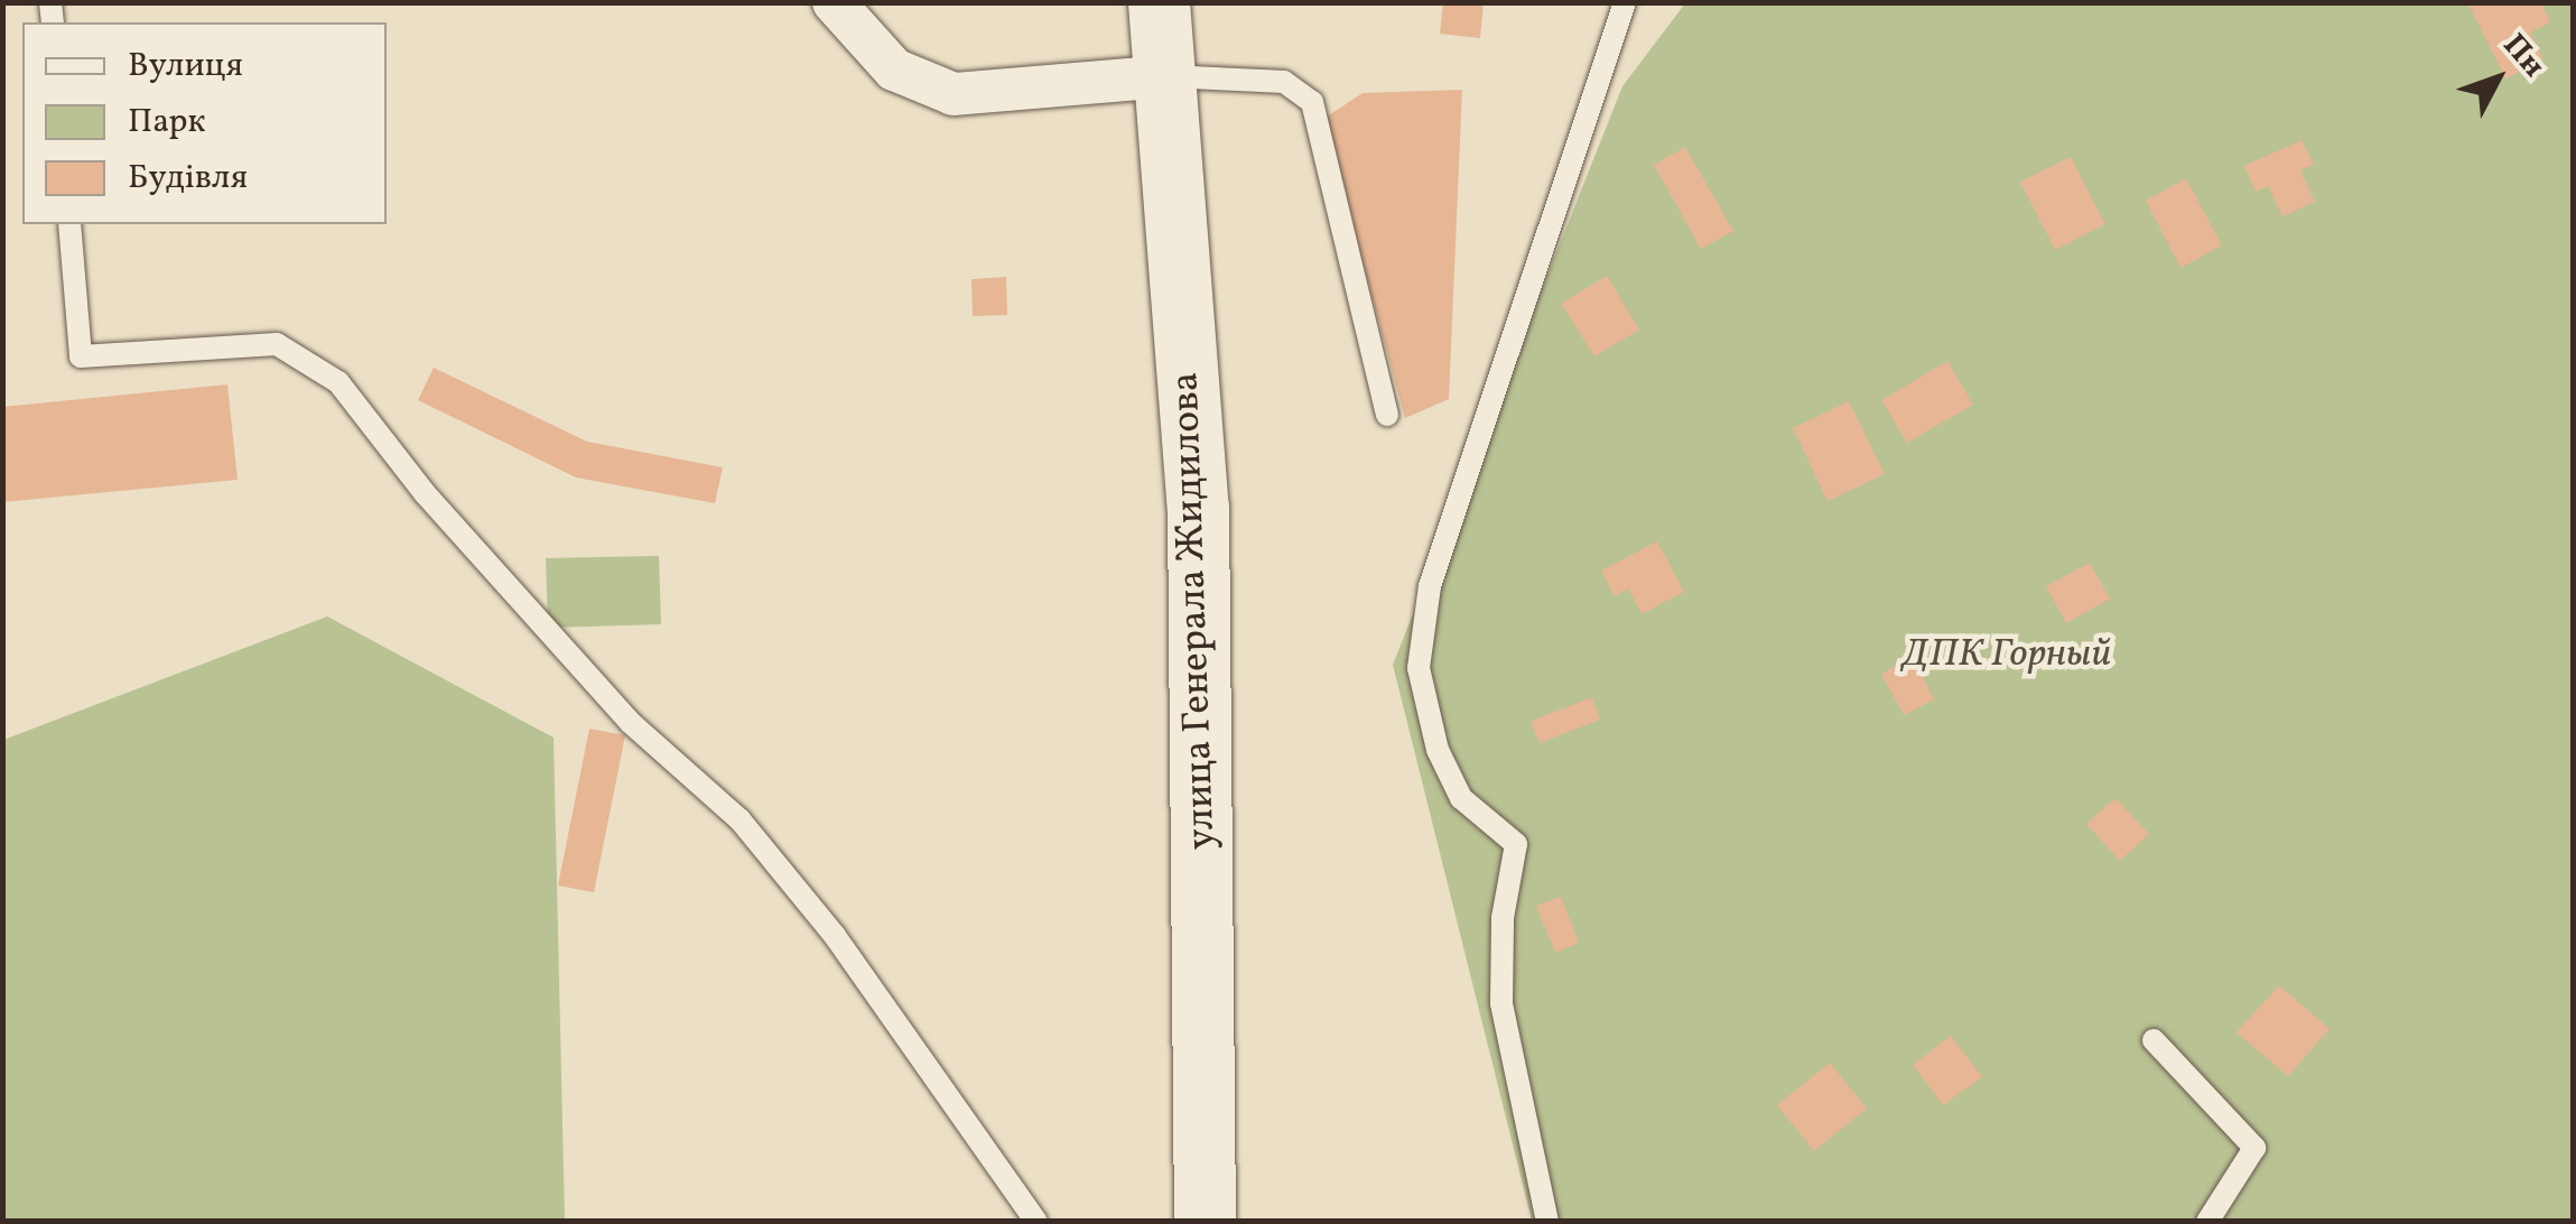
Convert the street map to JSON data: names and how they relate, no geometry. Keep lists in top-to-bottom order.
{
  "streets": {
    "main road": ["улица Генерала Жидилова"]
  },
  "parks": ["ДПК Горный"],
  "legend": ["Вулиця", "Парк", "Будівля"],
  "north": "top right"
}
